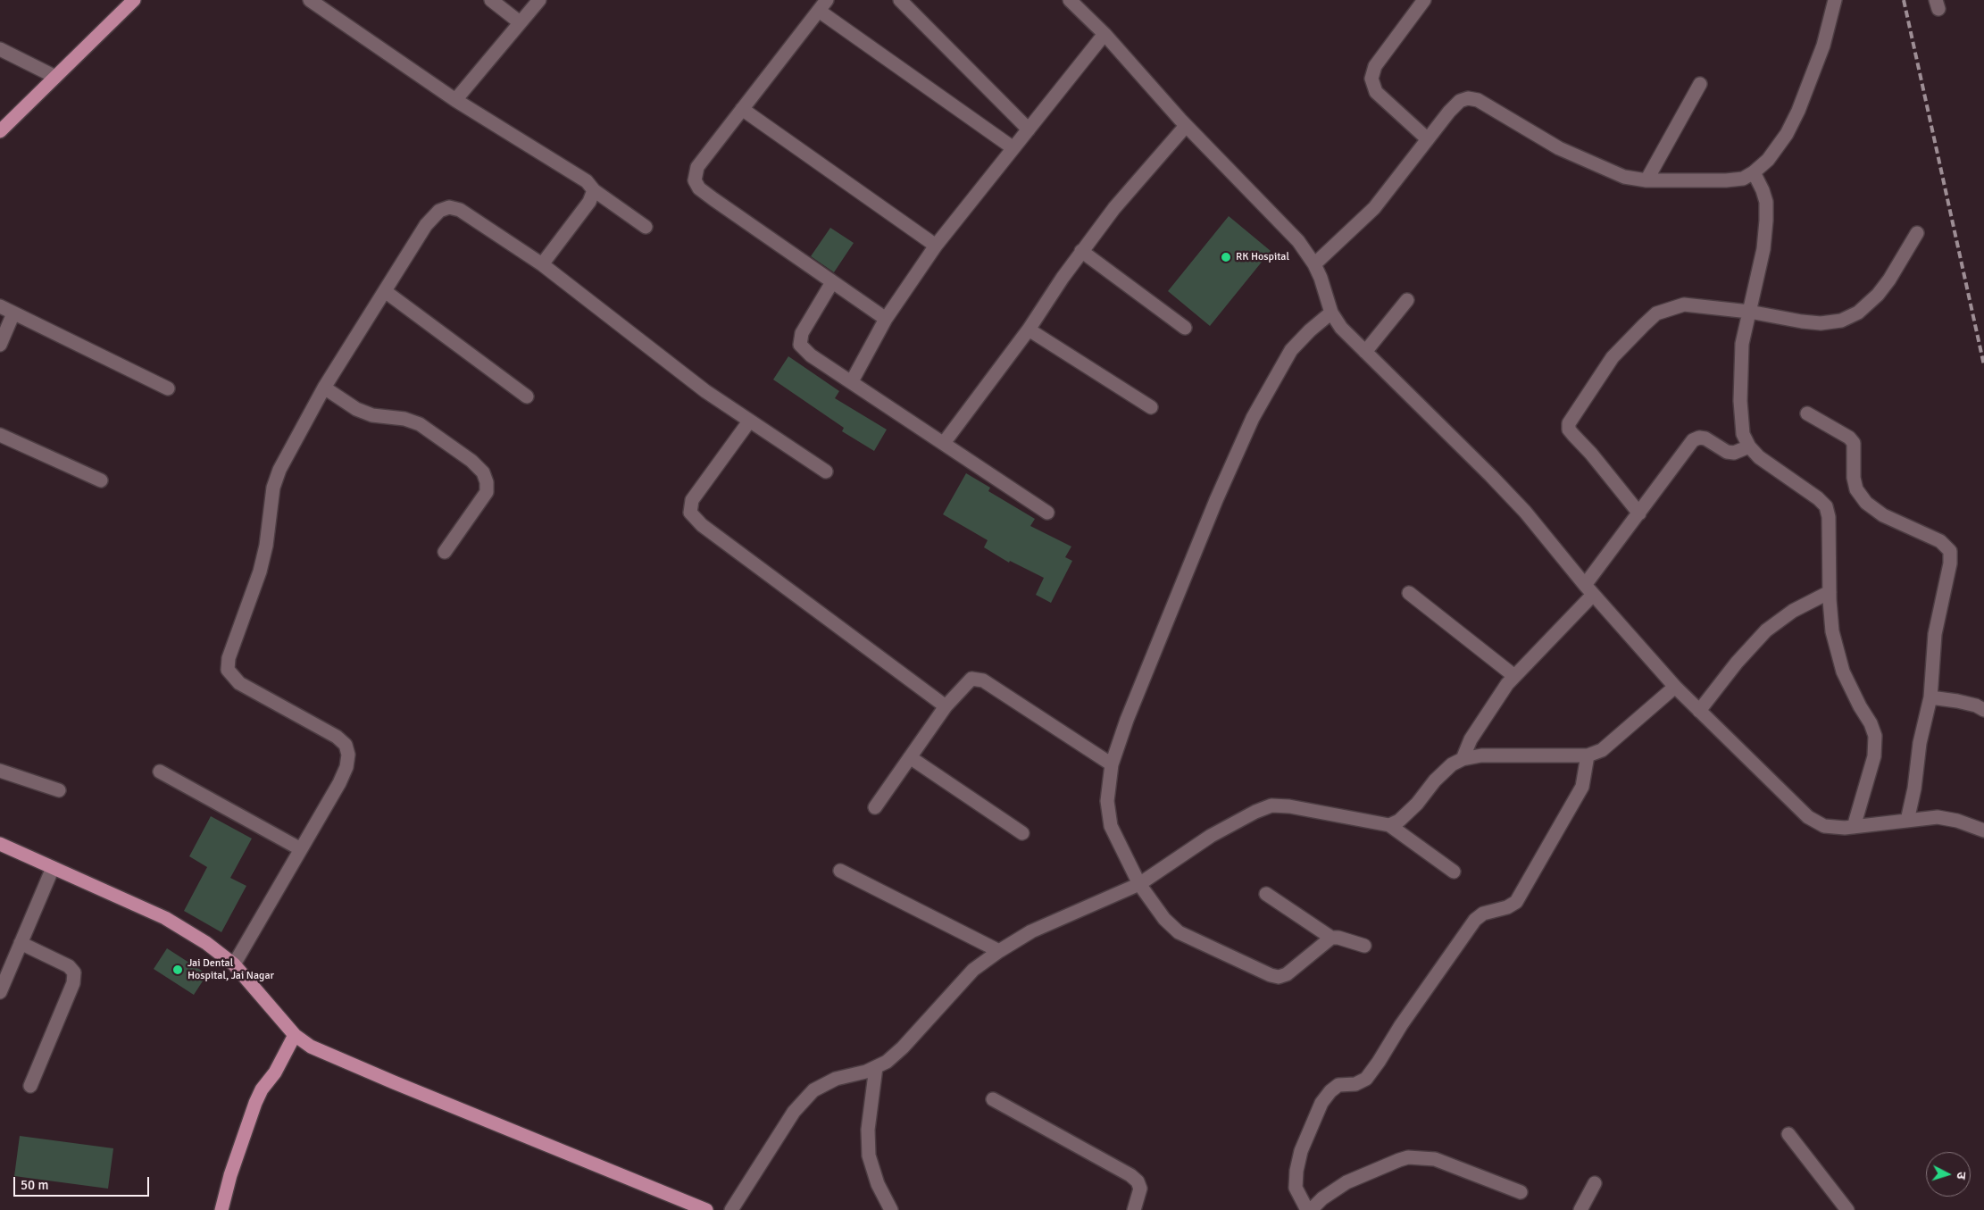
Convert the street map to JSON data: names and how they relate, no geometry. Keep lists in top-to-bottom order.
{
  "places": ["RK Hospital", "Jai Dental Hospital, Jai Nagar"],
  "scale_bar": "50 m",
  "north": "right"
}
